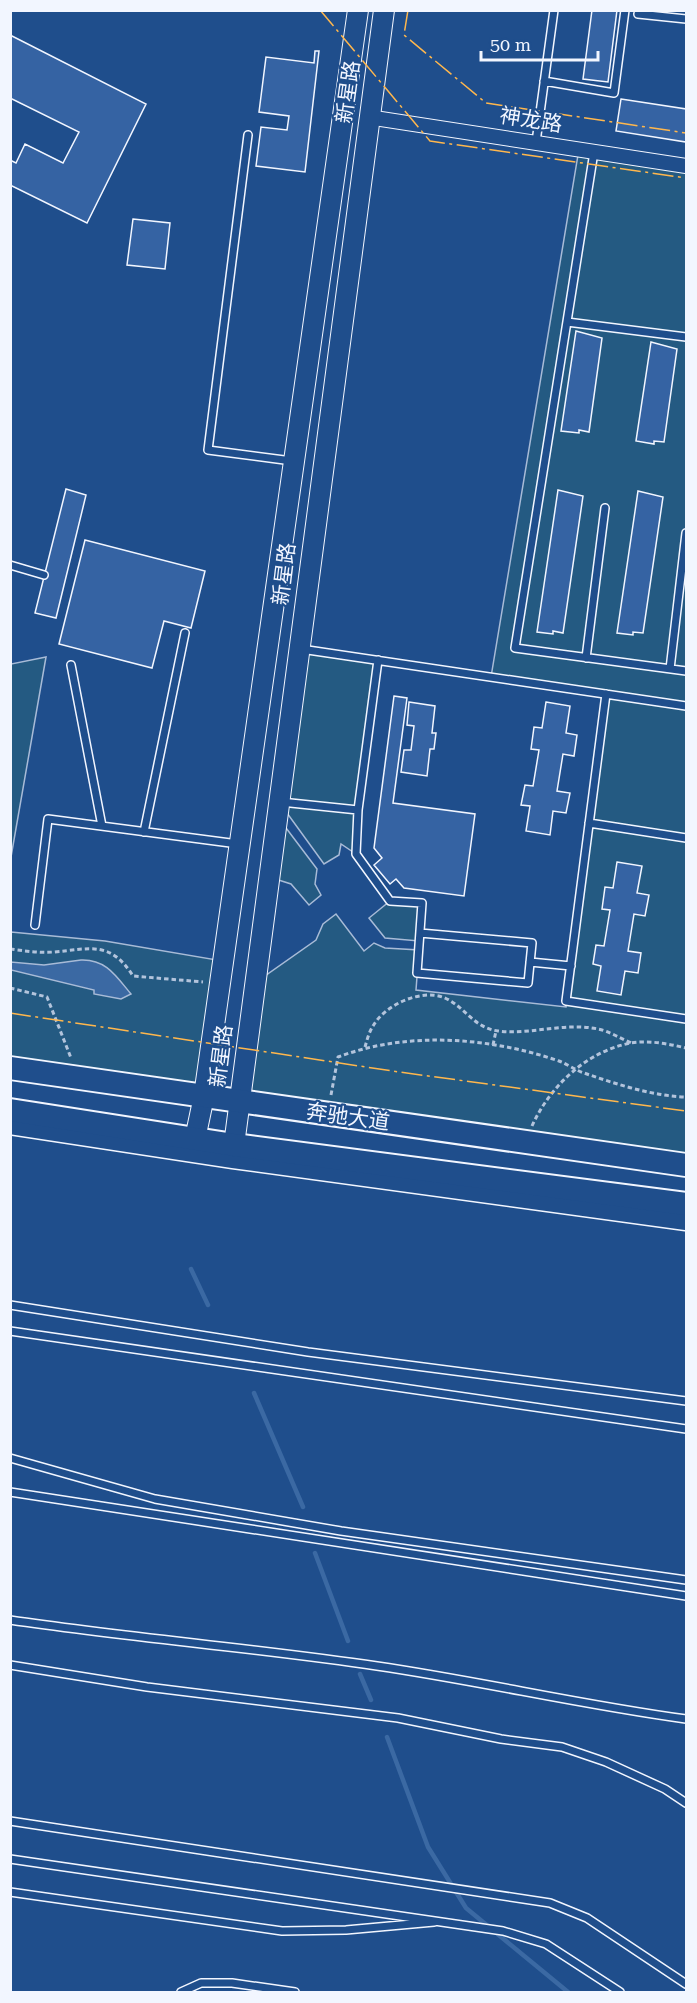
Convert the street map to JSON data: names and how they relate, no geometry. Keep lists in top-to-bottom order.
{
  "streets": {
    "main road": ["新星路", "奔驰大道"],
    "street": ["神龙路"]
  },
  "crossings": [
    ["新星路", "神龙路"],
    ["新星路", "奔驰大道"]
  ],
  "scale_bar": "50 m"
}
